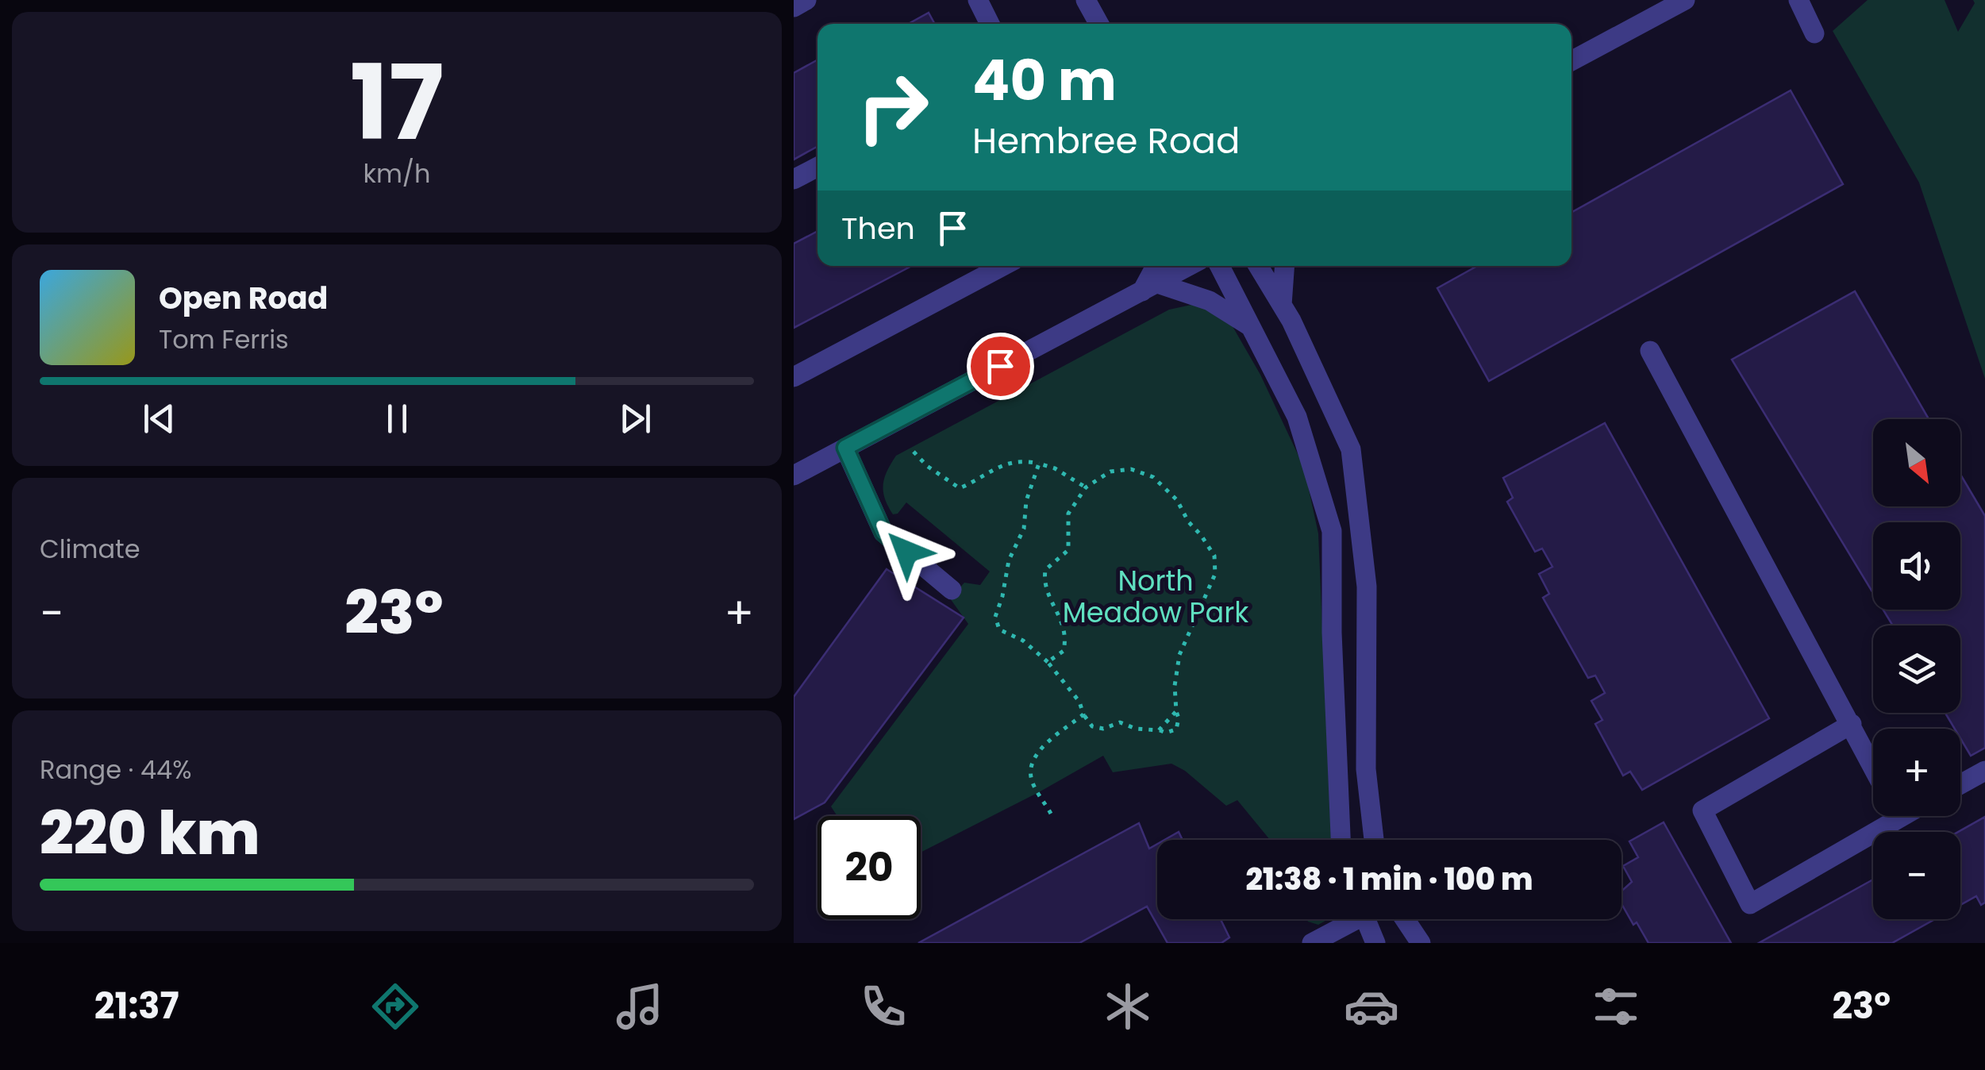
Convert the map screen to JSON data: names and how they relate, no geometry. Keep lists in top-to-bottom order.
{
  "parks": ["North Meadow Park"],
  "north": "bottom right",
  "page": {
    "tile": [
      ["17", "km/h"],
      "Climate",
      ["Range · 44%", "220 km"]
    ],
    "turn": ["40 m", "Hembree Road"],
    "then": "Then",
    "song": ["Open Road", "Tom Ferris"],
    "map_buttons": ["+", "−"],
    "heat": ["−", "23°", "+"],
    "limit": "20",
    "trip": "21:38 · 1 min · 100 m",
    "tabs": ["21:37", "23°"]
  }
}
